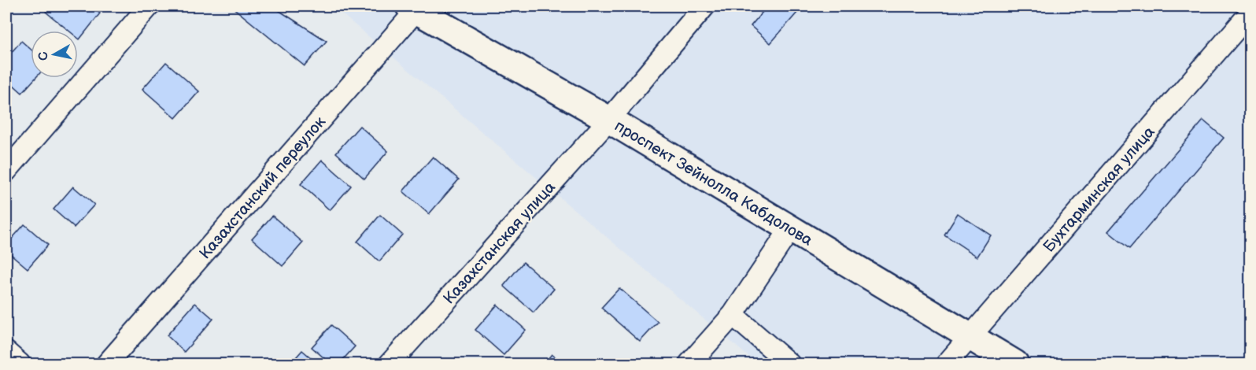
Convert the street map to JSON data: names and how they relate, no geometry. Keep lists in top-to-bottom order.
{
  "streets": {
    "main road": ["проспект Зейнолла Кабдолова"],
    "street": ["Казахстанский переулок", "Бухтарминская улица", "Казахстанская улица"]
  },
  "crossings": [
    ["проспект Зейнолла Кабдолова", "Казахстанский переулок"],
    ["проспект Зейнолла Кабдолова", "Бухтарминская улица"],
    ["проспект Зейнолла Кабдолова", "Казахстанская улица"]
  ],
  "north": "left"
}
